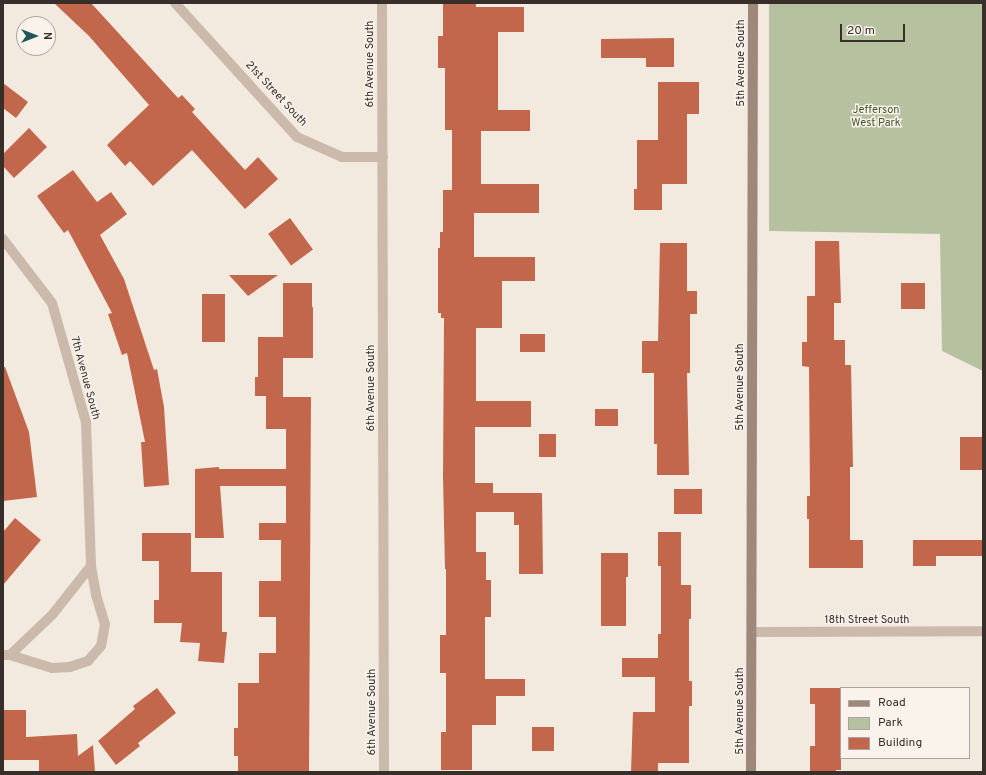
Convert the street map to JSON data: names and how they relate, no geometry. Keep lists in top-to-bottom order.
{
  "streets": {
    "street": [
      "5th Avenue South",
      "6th Avenue South",
      "21st Street South",
      "7th Avenue South",
      "18th Street South"
    ]
  },
  "crossings": [
    ["5th Avenue South", "18th Street South"],
    ["6th Avenue South", "21st Street South"]
  ],
  "parks": ["Jefferson West Park"],
  "legend": ["Road", "Park", "Building"],
  "scale_bar": "20 m",
  "north": "right"
}
